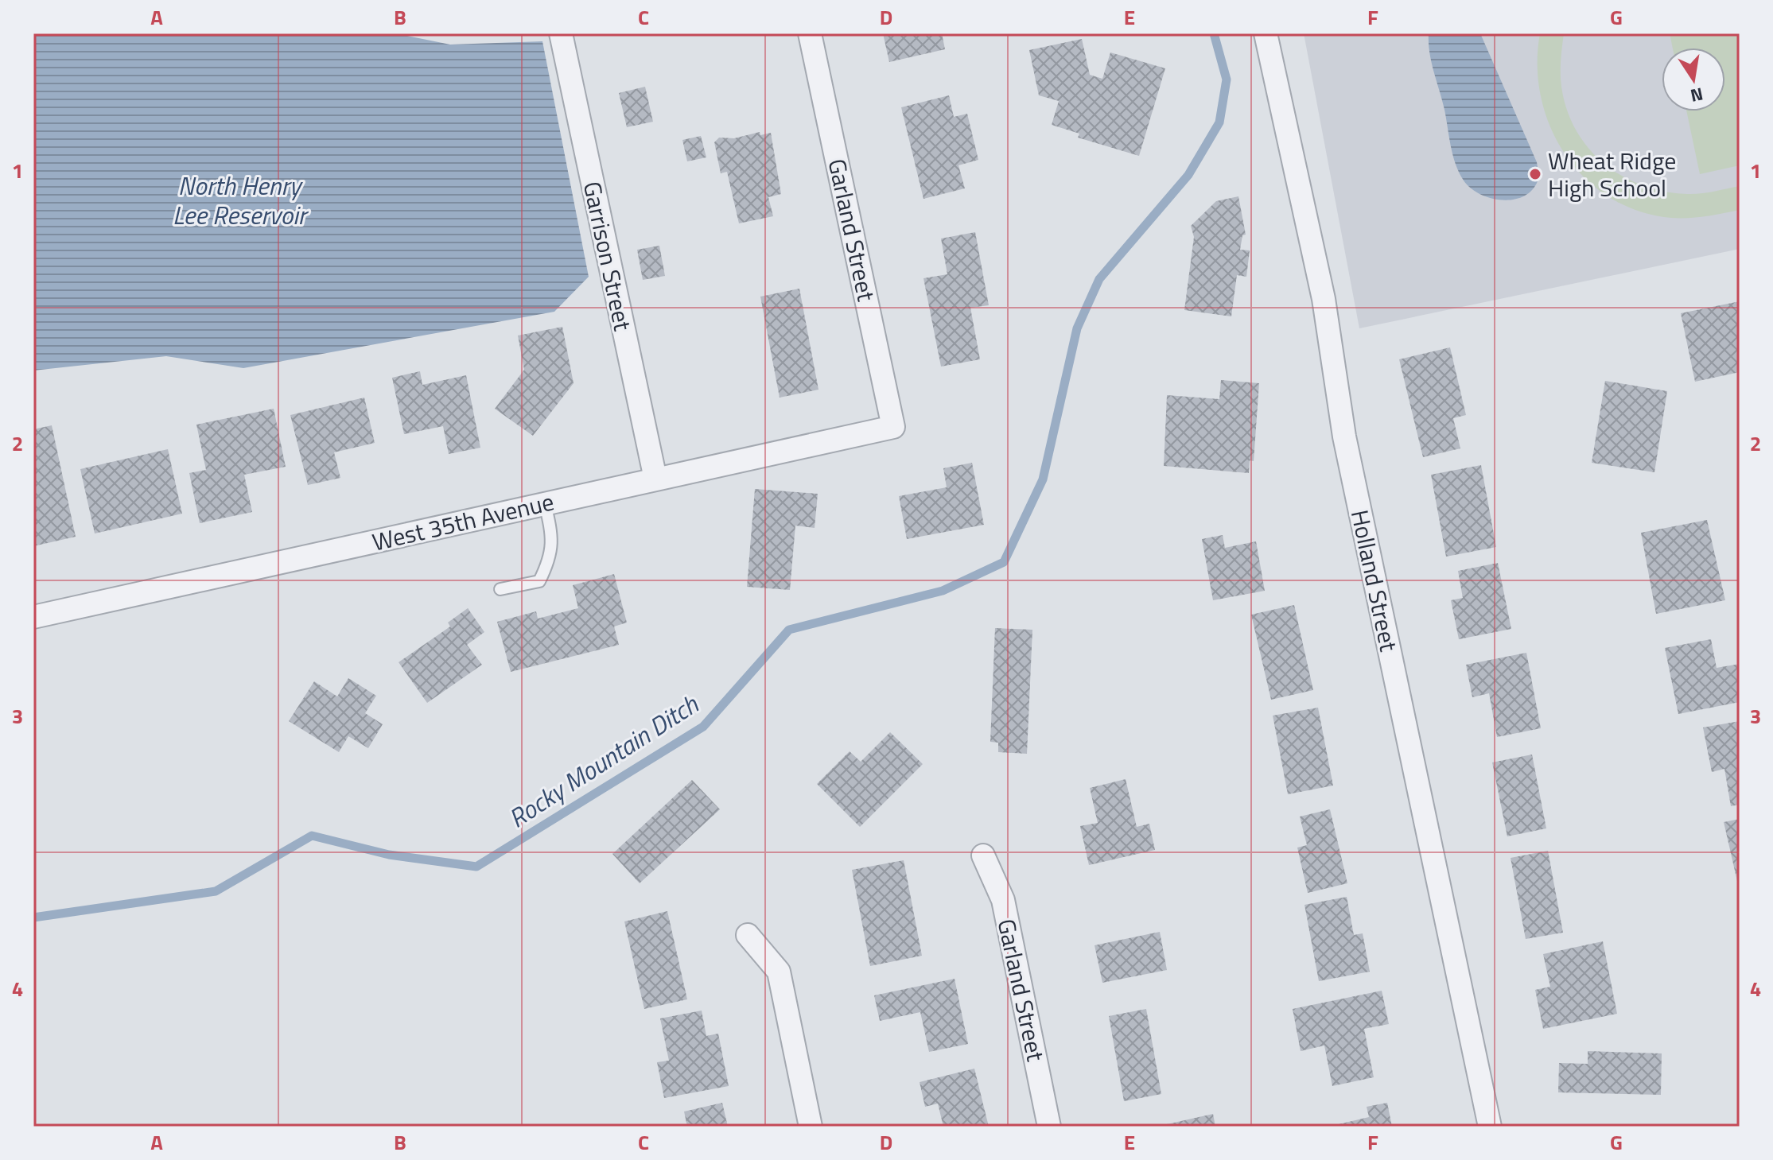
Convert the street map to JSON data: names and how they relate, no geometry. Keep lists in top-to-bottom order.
{
  "streets": {
    "street": [
      "Garland Street",
      "Garrison Street",
      "West 35th Avenue",
      "Holland Street"
    ]
  },
  "crossings": [
    ["Garland Street", "West 35th Avenue"],
    ["Garrison Street", "West 35th Avenue"]
  ],
  "water": ["North Henry Lee Reservoir", "Rocky Mountain Ditch"],
  "places": ["Wheat Ridge High School"],
  "north": "bottom",
  "grid": {
    "columns": [
      "A",
      "B",
      "C",
      "D",
      "E",
      "F",
      "G"
    ],
    "rows": [
      "1",
      "2",
      "3",
      "4"
    ]
  }
}
